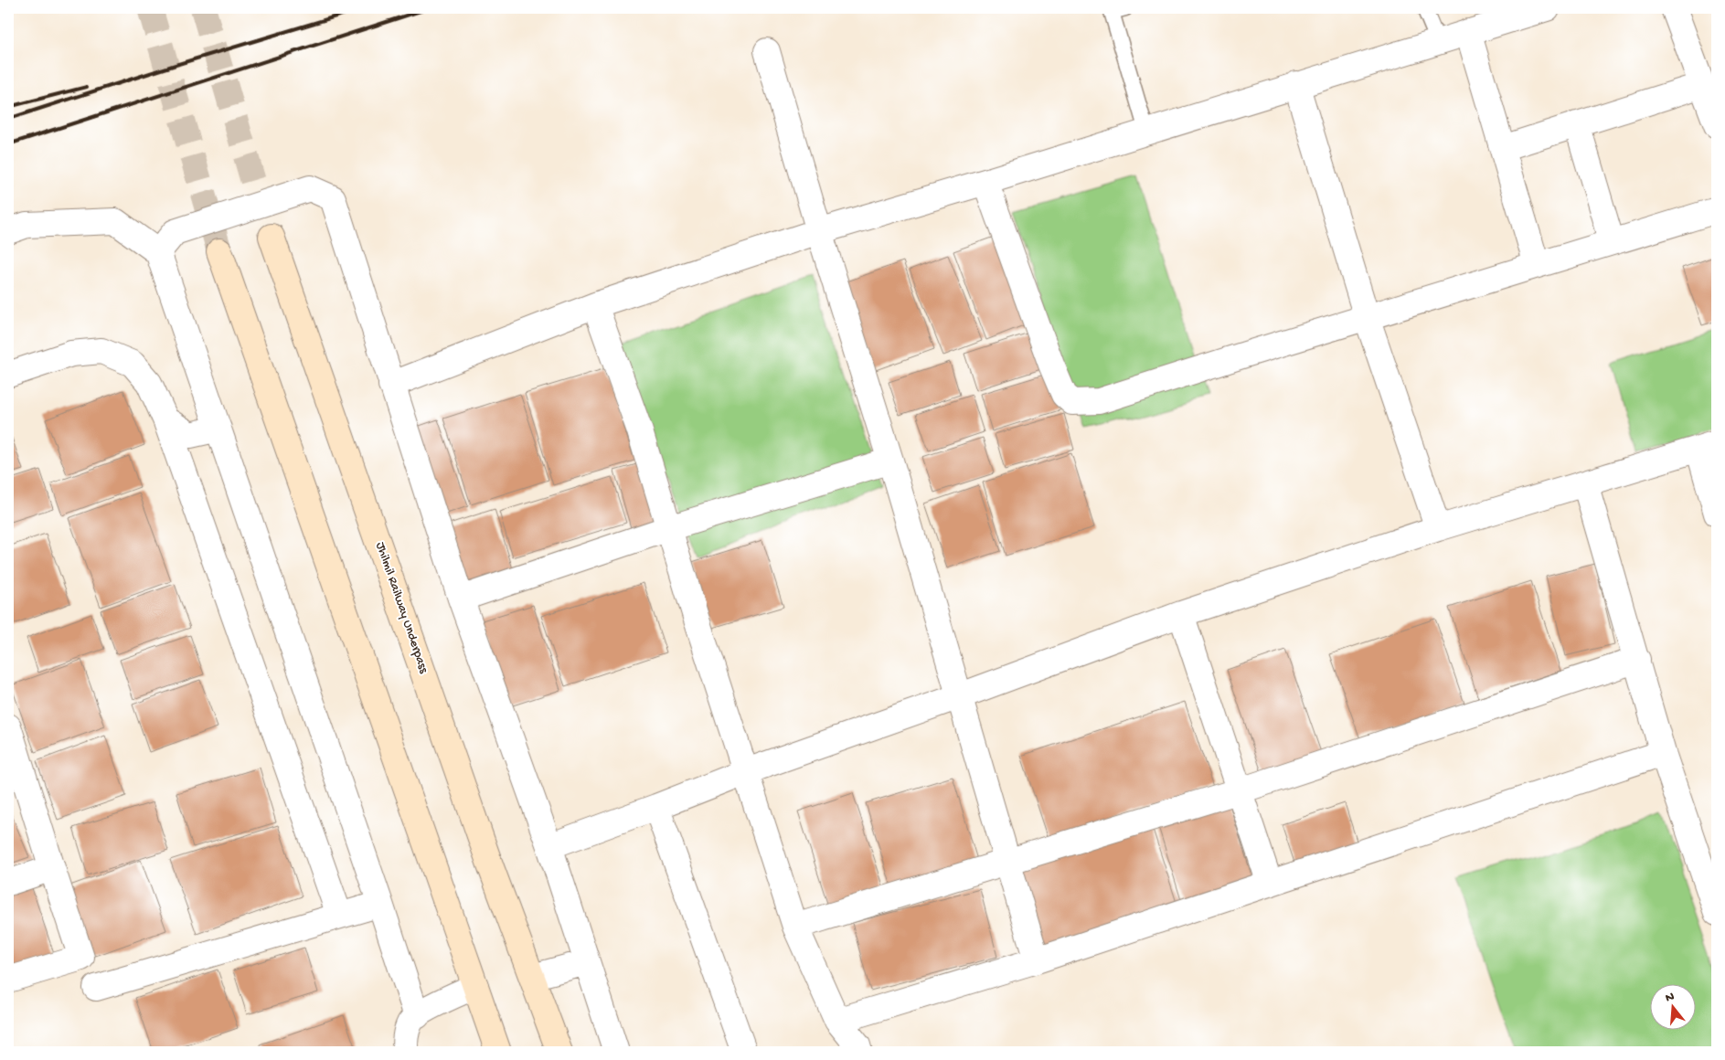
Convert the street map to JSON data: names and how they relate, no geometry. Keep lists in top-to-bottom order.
{
  "streets": {
    "main road": ["Jhilmil Railway Underpass"]
  },
  "north": "top"
}
